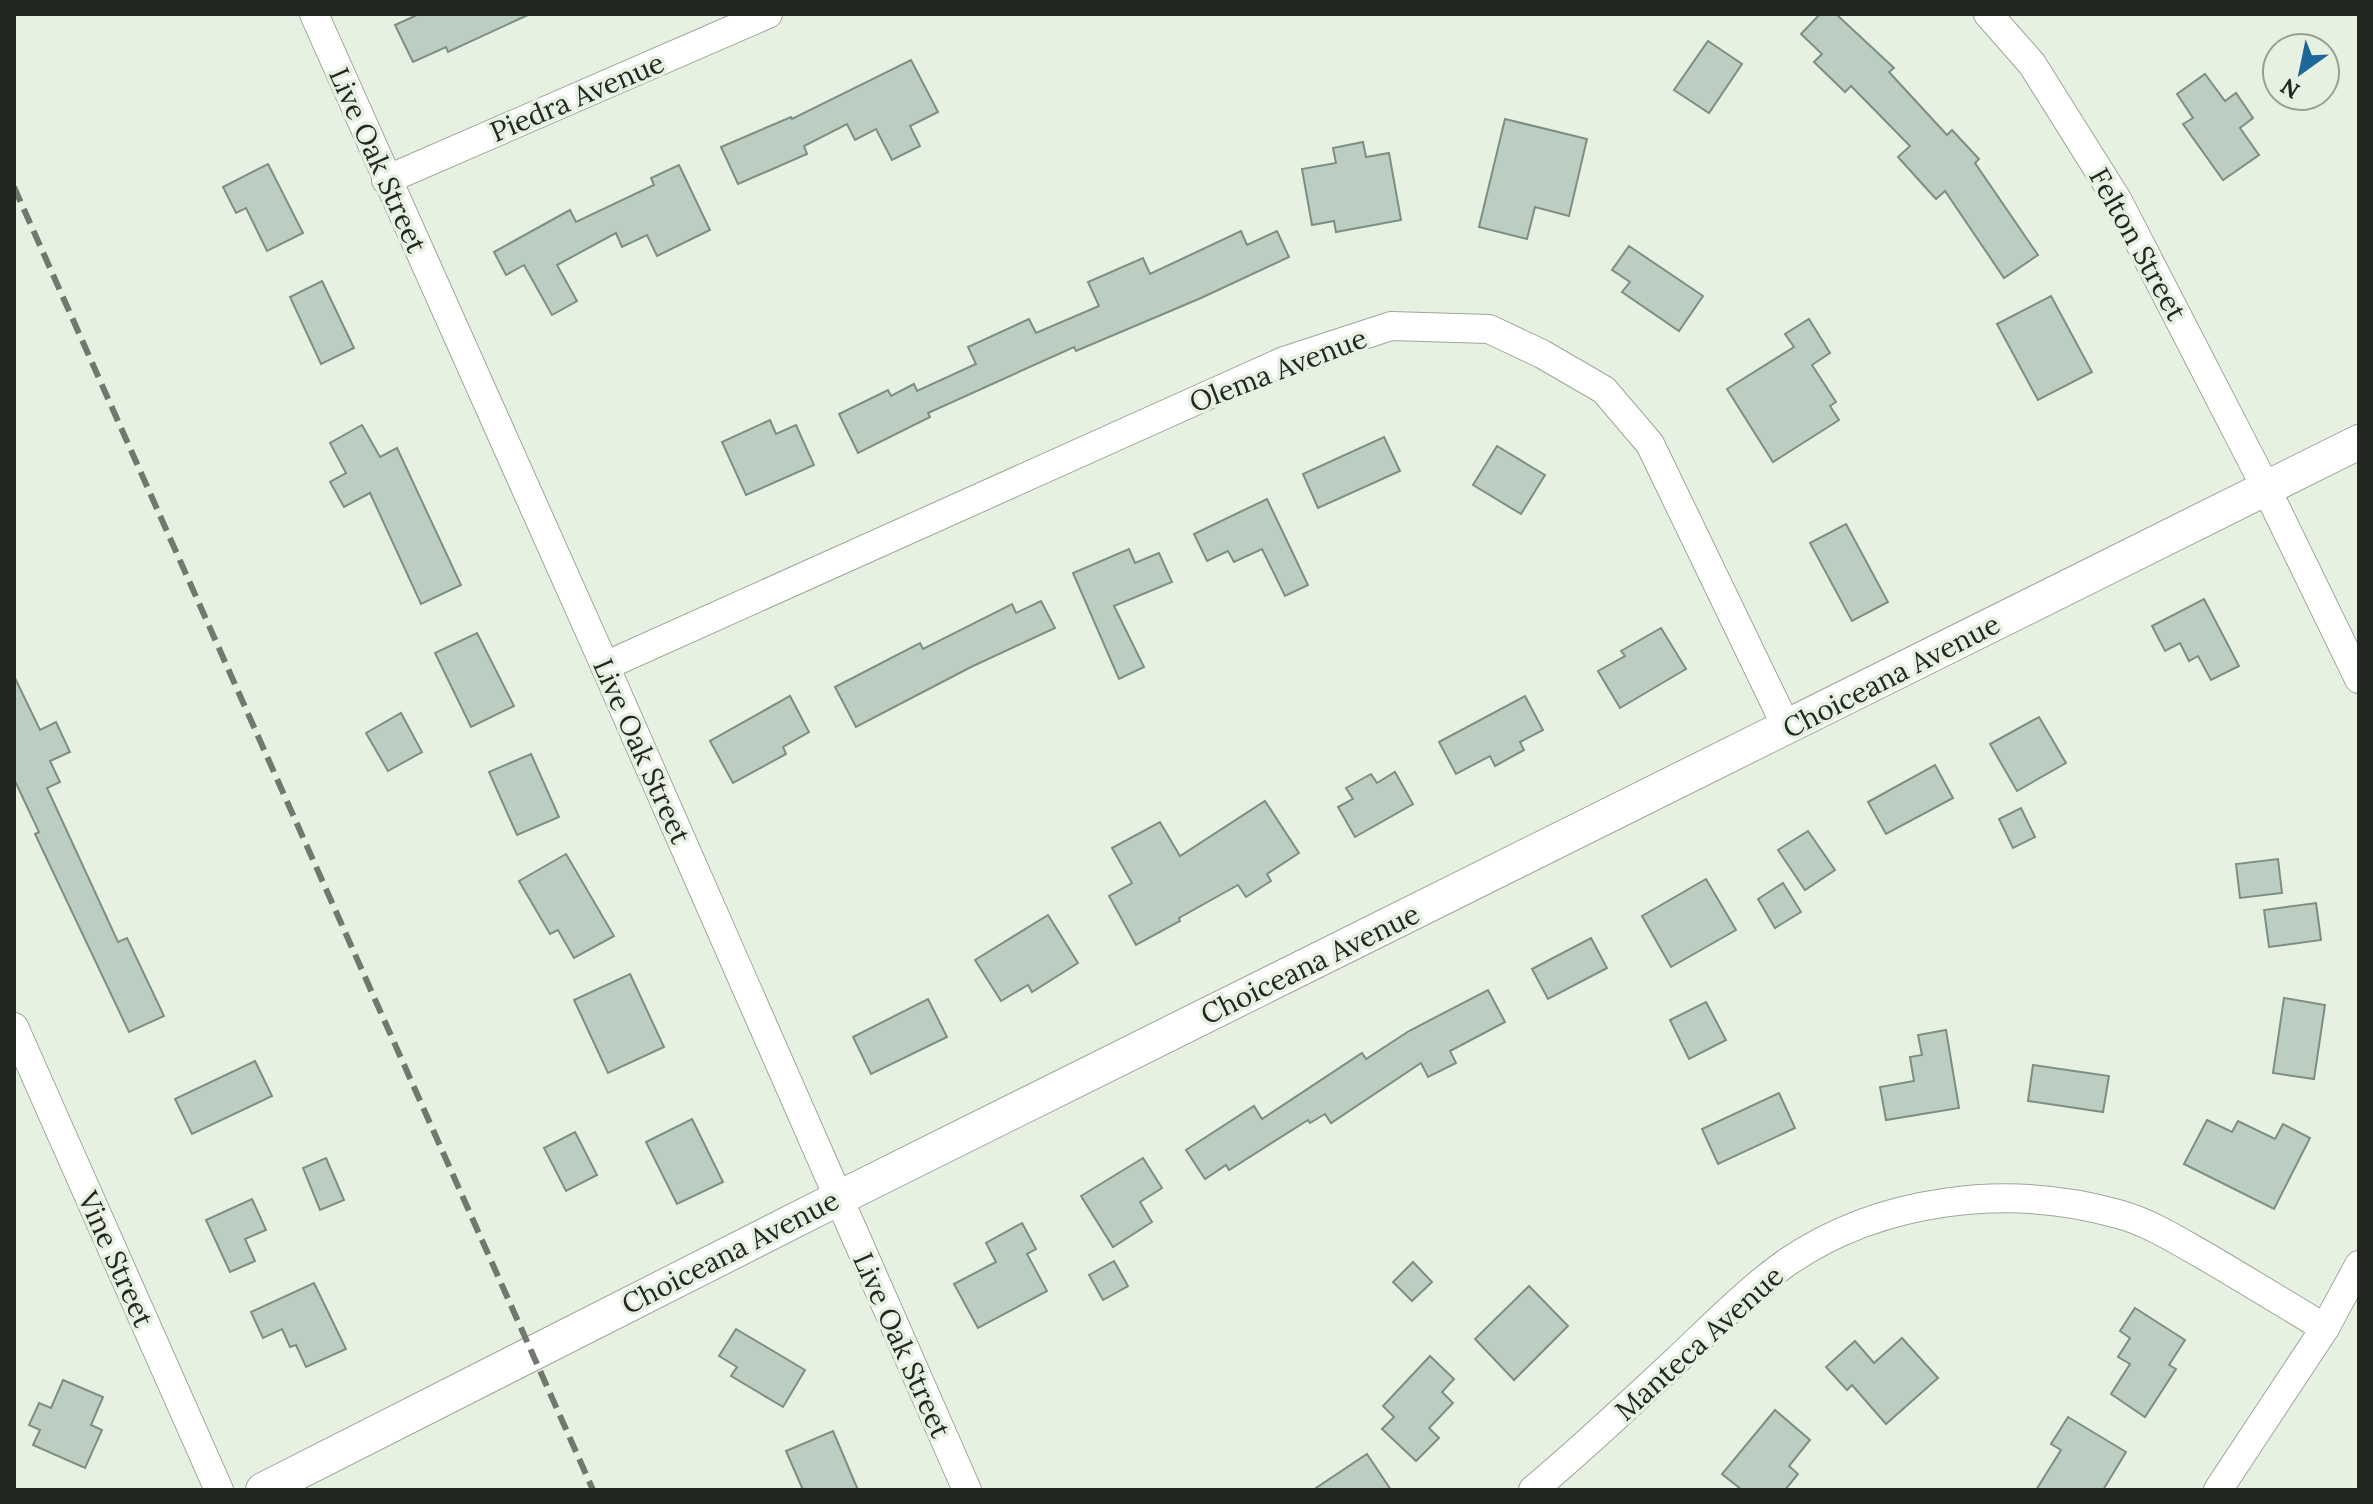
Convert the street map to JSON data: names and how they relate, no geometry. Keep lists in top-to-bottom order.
{
  "streets": {
    "street": [
      "Piedra Avenue",
      "Live Oak Street",
      "Felton Street",
      "Olema Avenue",
      "Choiceana Avenue",
      "Vine Street",
      "Manteca Avenue"
    ]
  },
  "crossings": [
    ["Piedra Avenue", "Live Oak Street"],
    ["Live Oak Street", "Olema Avenue"],
    ["Live Oak Street", "Choiceana Avenue"],
    ["Felton Street", "Choiceana Avenue"],
    ["Olema Avenue", "Choiceana Avenue"]
  ],
  "north": "bottom left"
}
